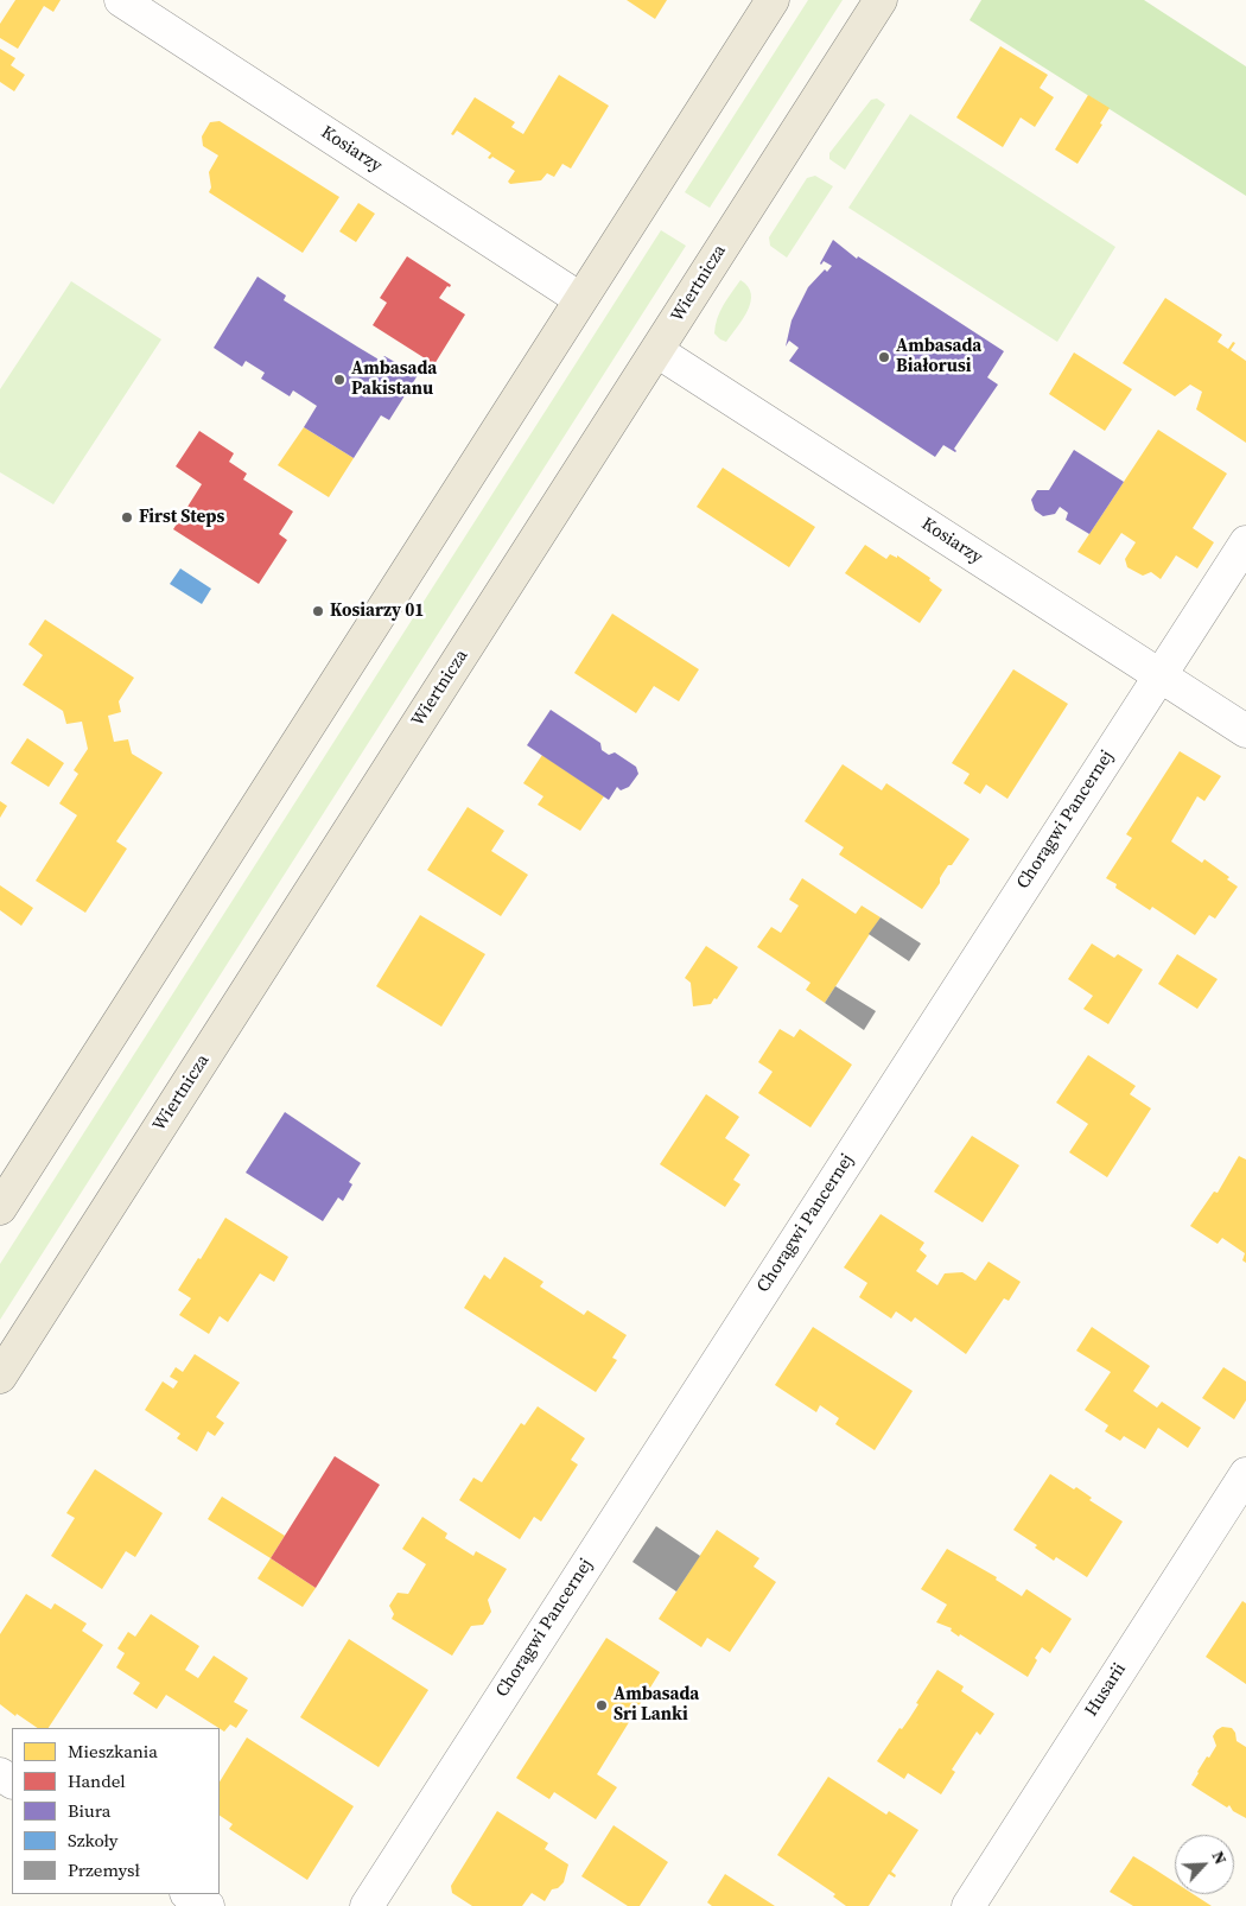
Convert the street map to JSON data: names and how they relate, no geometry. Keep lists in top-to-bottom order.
{
  "streets": {
    "main road": ["Wiertnicza"],
    "street": ["Kosiarzy", "Chorągwi Pancernej", "Husarii"]
  },
  "crossings": [
    ["Kosiarzy", "Wiertnicza"],
    ["Kosiarzy", "Chorągwi Pancernej"]
  ],
  "places": [
    "Ambasada Białorusi",
    "Ambasada Pakistanu",
    "First Steps",
    "Kosiarzy 01",
    "Ambasada Sri Lanki"
  ],
  "legend": [
    "Mieszkania",
    "Handel",
    "Biura",
    "Szkoły",
    "Przemysł"
  ],
  "north": "top right"
}
